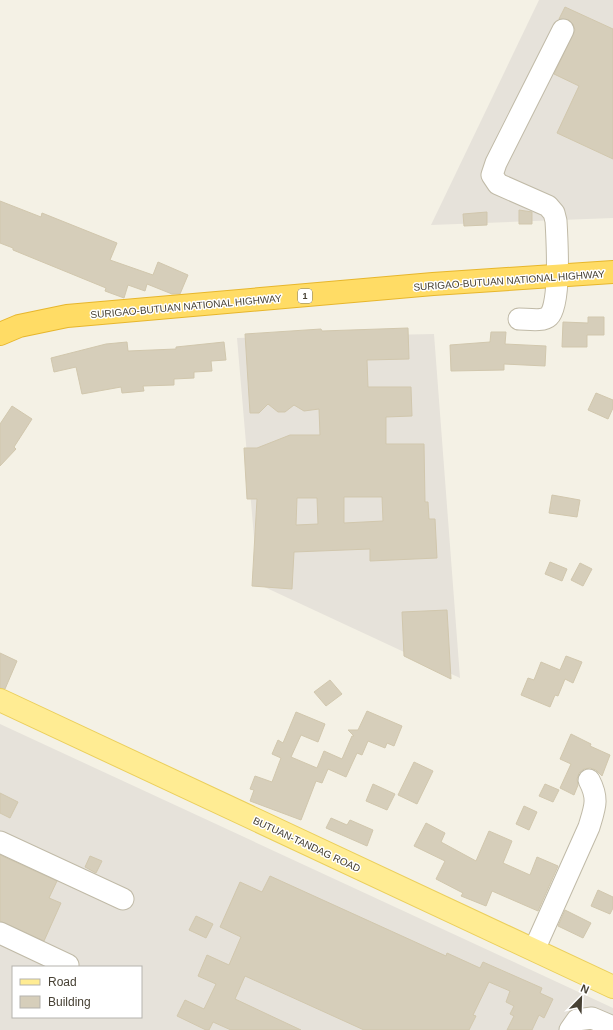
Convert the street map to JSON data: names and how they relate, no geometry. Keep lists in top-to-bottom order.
{
  "streets": {
    "highway": ["SURIGAO-BUTUAN NATIONAL HIGHWAY", "1"],
    "main road": ["BUTUAN-TANDAG ROAD"]
  },
  "legend": ["Road", "Building"],
  "north": "top right"
}
